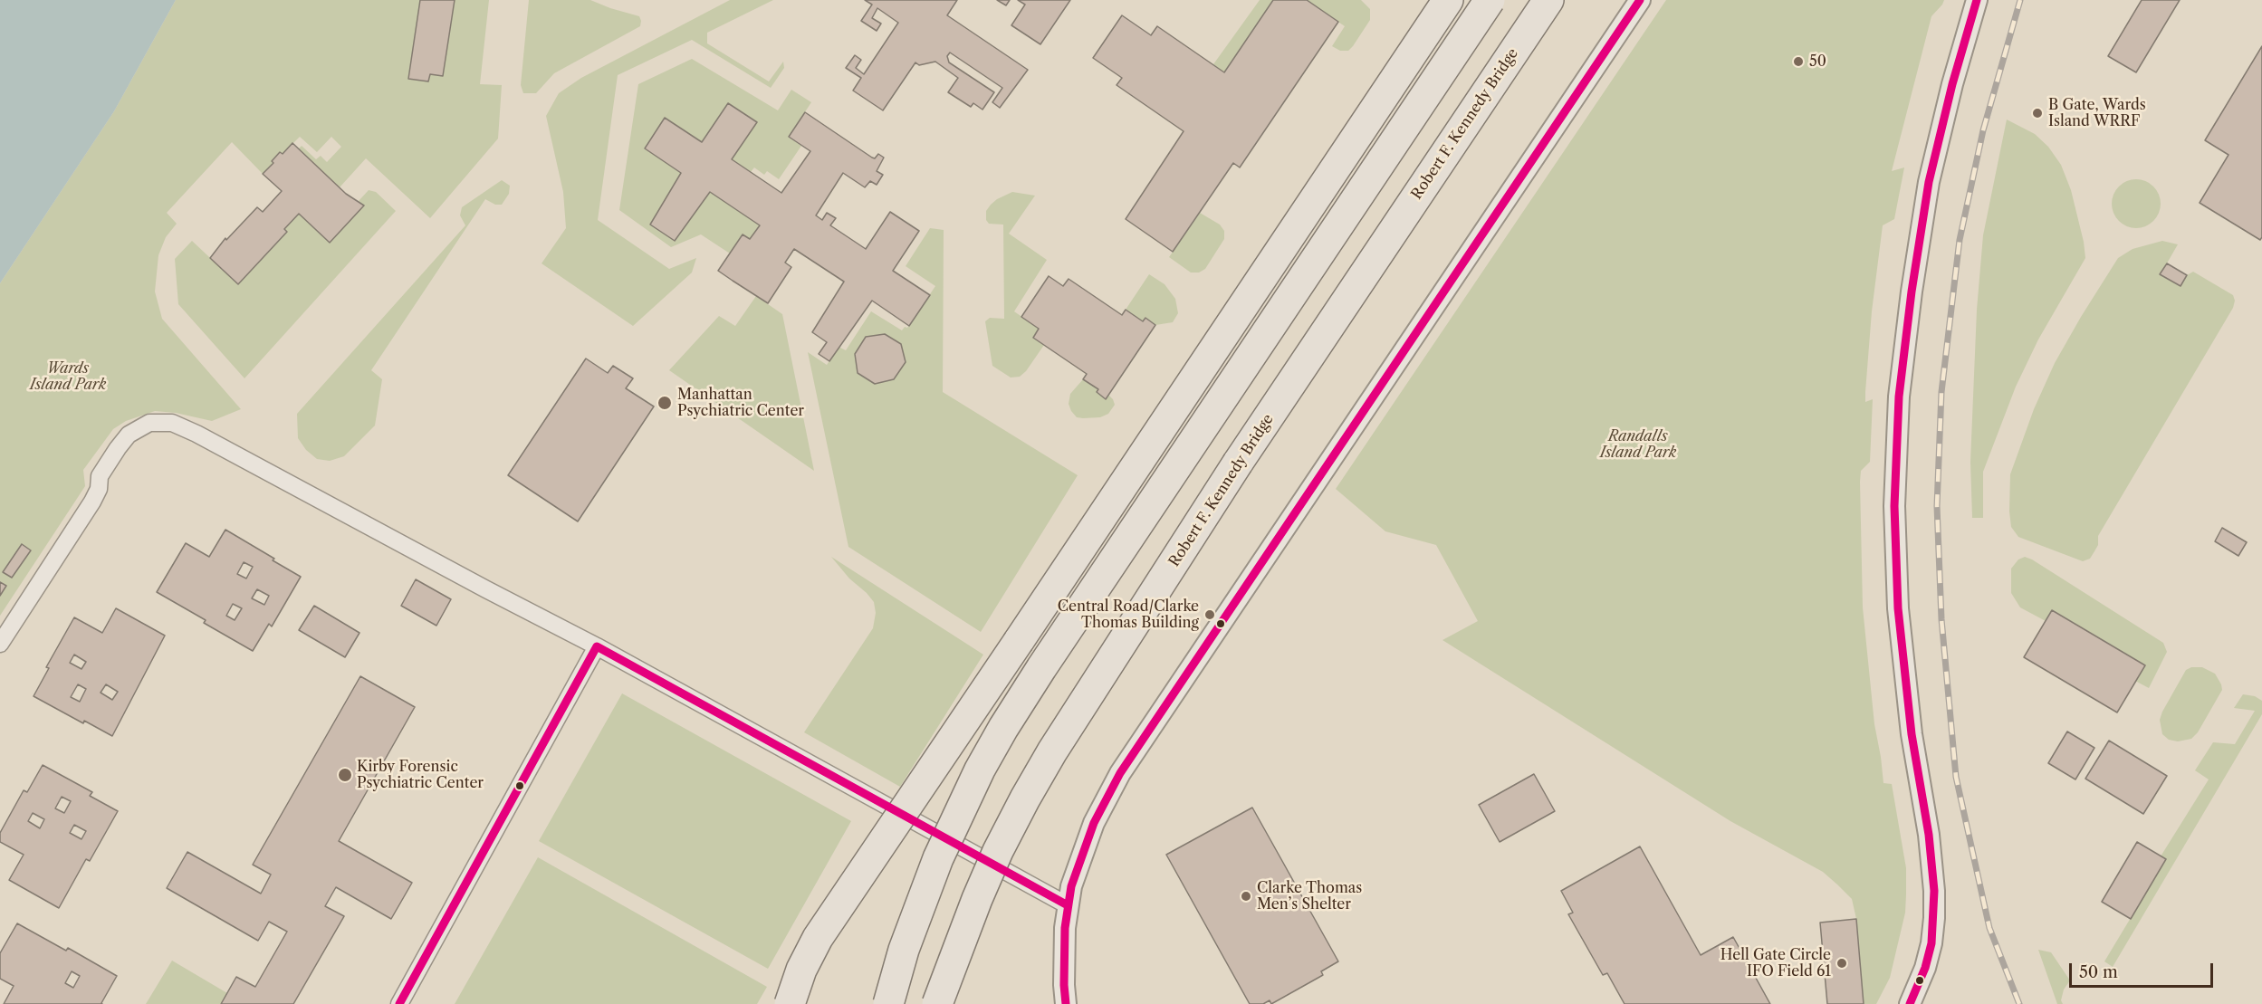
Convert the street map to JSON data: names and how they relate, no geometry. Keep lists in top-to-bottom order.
{
  "streets": {
    "highway": ["Robert F. Kennedy Bridge"]
  },
  "parks": ["Wards Island Park", "Randalls Island Park"],
  "places": [
    "50",
    "B Gate, Wards Island WRRF",
    "Manhattan Psychiatric Center",
    "Central Road/Clarke Thomas Building",
    "Kirby Forensic Psychiatric Center",
    "Clarke Thomas Men’s Shelter",
    "Hell Gate Circle IFO Field 61"
  ],
  "scale_bar": "50 m"
}
